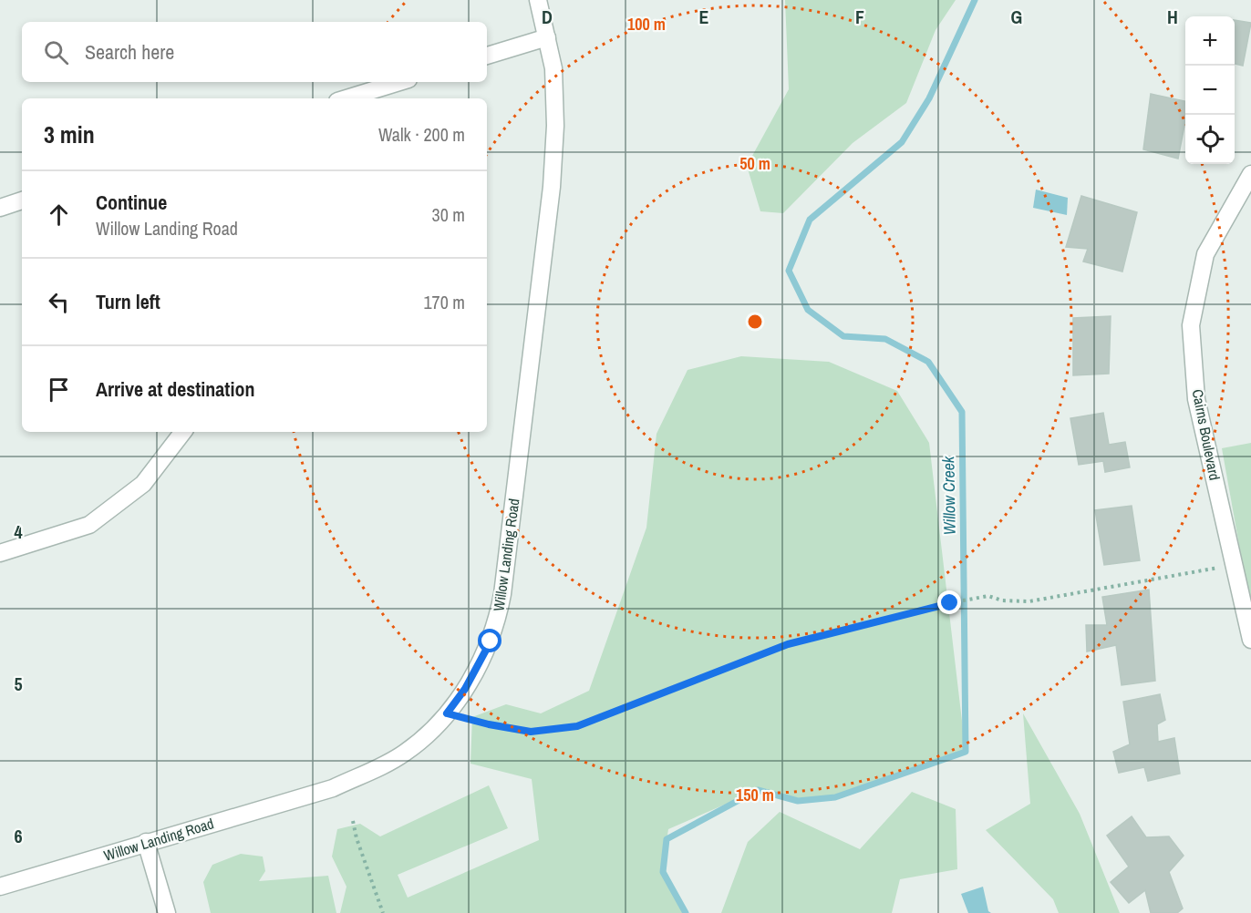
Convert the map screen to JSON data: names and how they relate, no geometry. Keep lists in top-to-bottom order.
{
  "streets": {
    "street": ["Cairns Boulevard", "Willow Landing Road"]
  },
  "water": ["Willow Creek"],
  "page": {
    "map_buttons": ["+", "−"],
    "search": "Search here",
    "heading": ["3 min", "Walk · 200 m"],
    "list": [
      ["Continue", "Willow Landing Road", "30 m"],
      ["Turn left", "170 m"],
      "Arrive at destination"
    ]
  },
  "grid": {
    "columns": [
      "D",
      "E",
      "F",
      "G",
      "H"
    ],
    "rows": ["4", "5", "6"]
  },
  "rings": ["100 m", "50 m", "150 m"]
}
